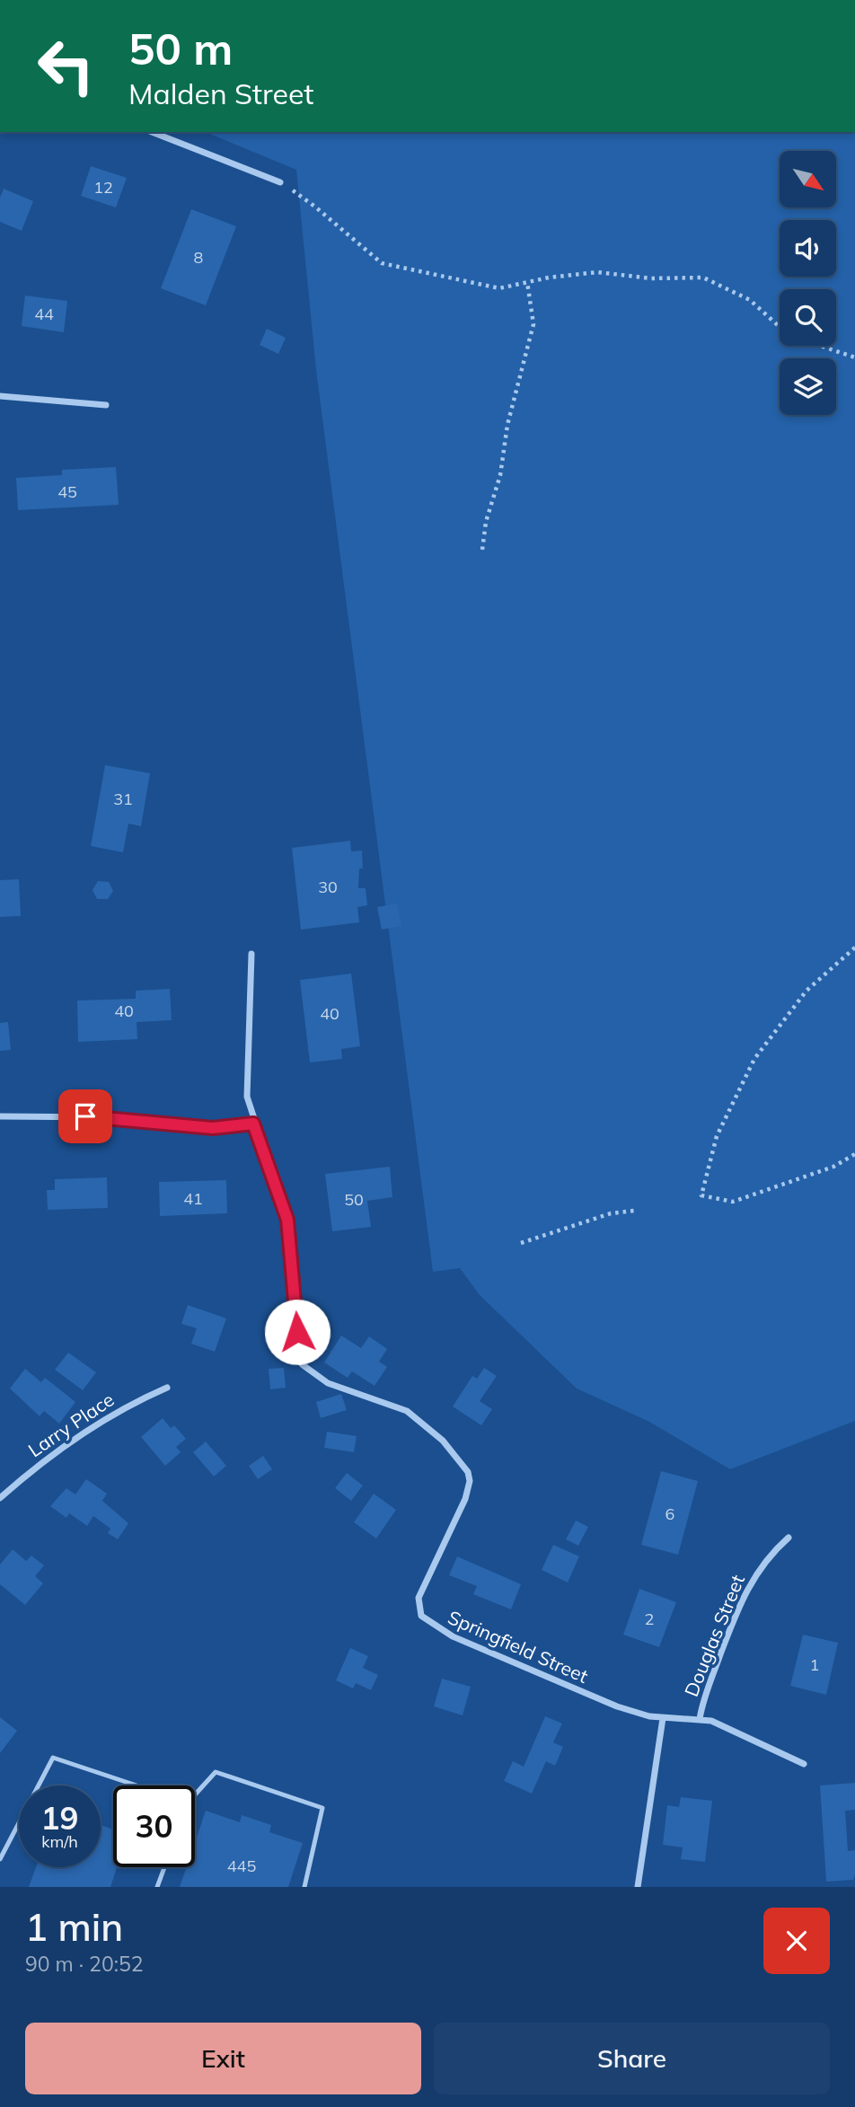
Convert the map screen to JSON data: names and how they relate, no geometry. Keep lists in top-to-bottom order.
{
  "streets": {
    "street": ["Larry Place", "Douglas Street", "Springfield Street"]
  },
  "crossings": [
    ["Douglas Street", "Springfield Street"]
  ],
  "house_numbers": [
    "12",
    "8",
    "44",
    "45",
    "31",
    "30",
    "40",
    "40",
    "41",
    "50",
    "6",
    "2",
    "1",
    "445"
  ],
  "north": "bottom right",
  "page": {
    "turn": ["50 m", "Malden Street"],
    "speed": "19 km/h",
    "limit": "30",
    "heading": ["1 min", "90 m · 20:52"],
    "buttons": ["Exit", "Share"]
  }
}
